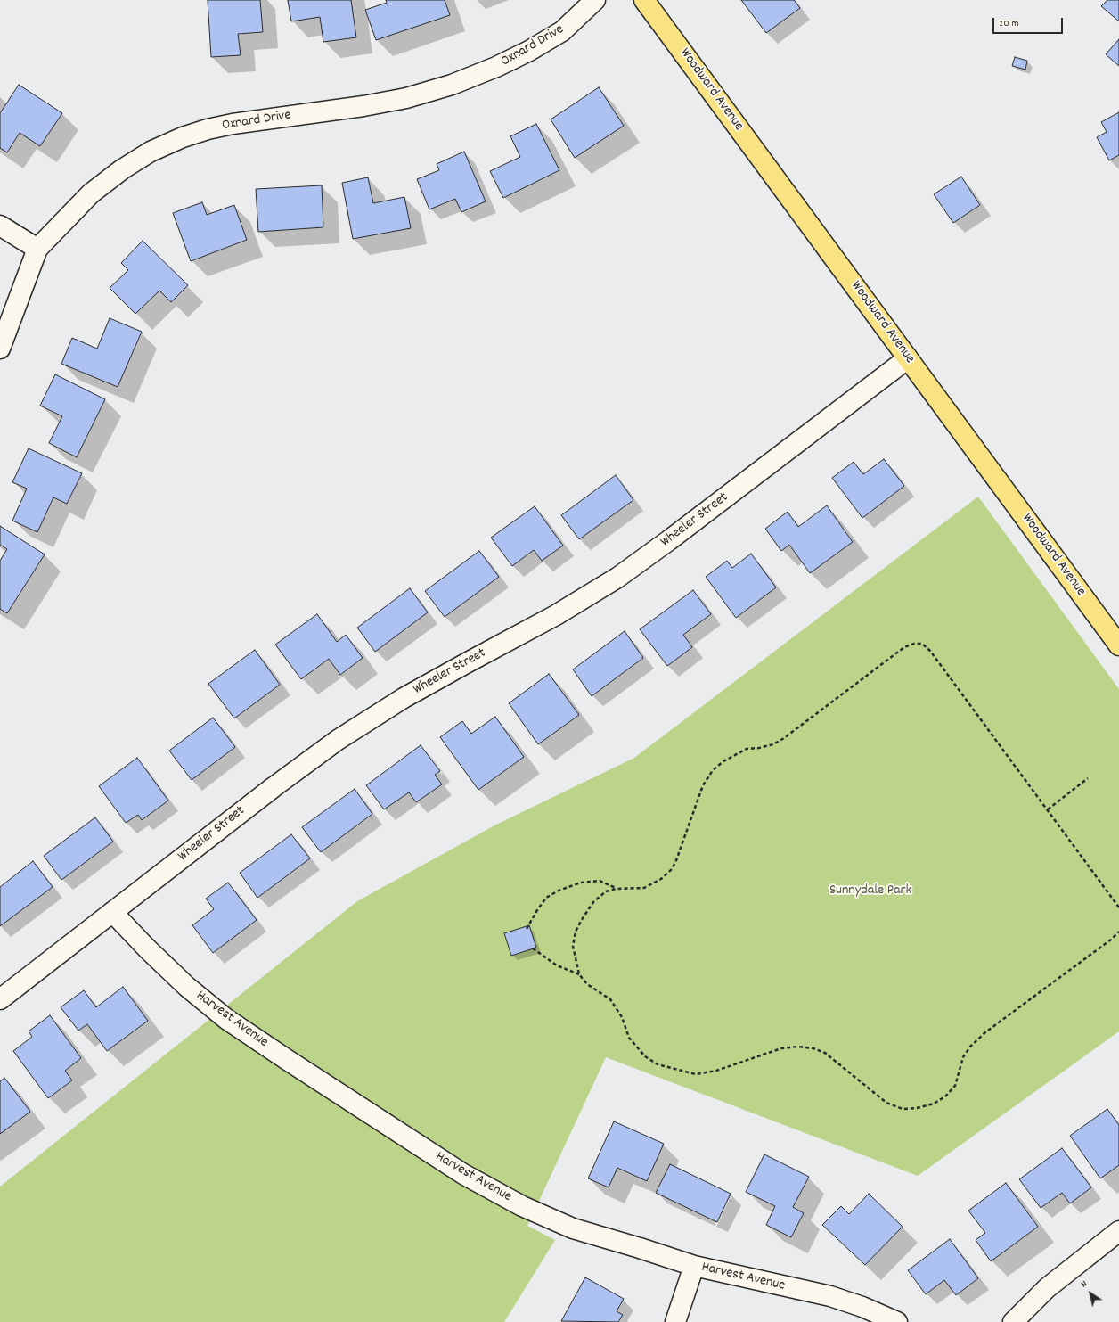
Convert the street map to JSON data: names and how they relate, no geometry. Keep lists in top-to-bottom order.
{
  "streets": {
    "main road": ["Woodward Avenue"],
    "street": ["Oxnard Drive", "Wheeler Street", "Harvest Avenue"]
  },
  "crossings": [
    ["Woodward Avenue", "Wheeler Street"],
    ["Wheeler Street", "Harvest Avenue"]
  ],
  "parks": ["Sunnydale Park"],
  "scale_bar": "20 m",
  "north": "top left"
}
